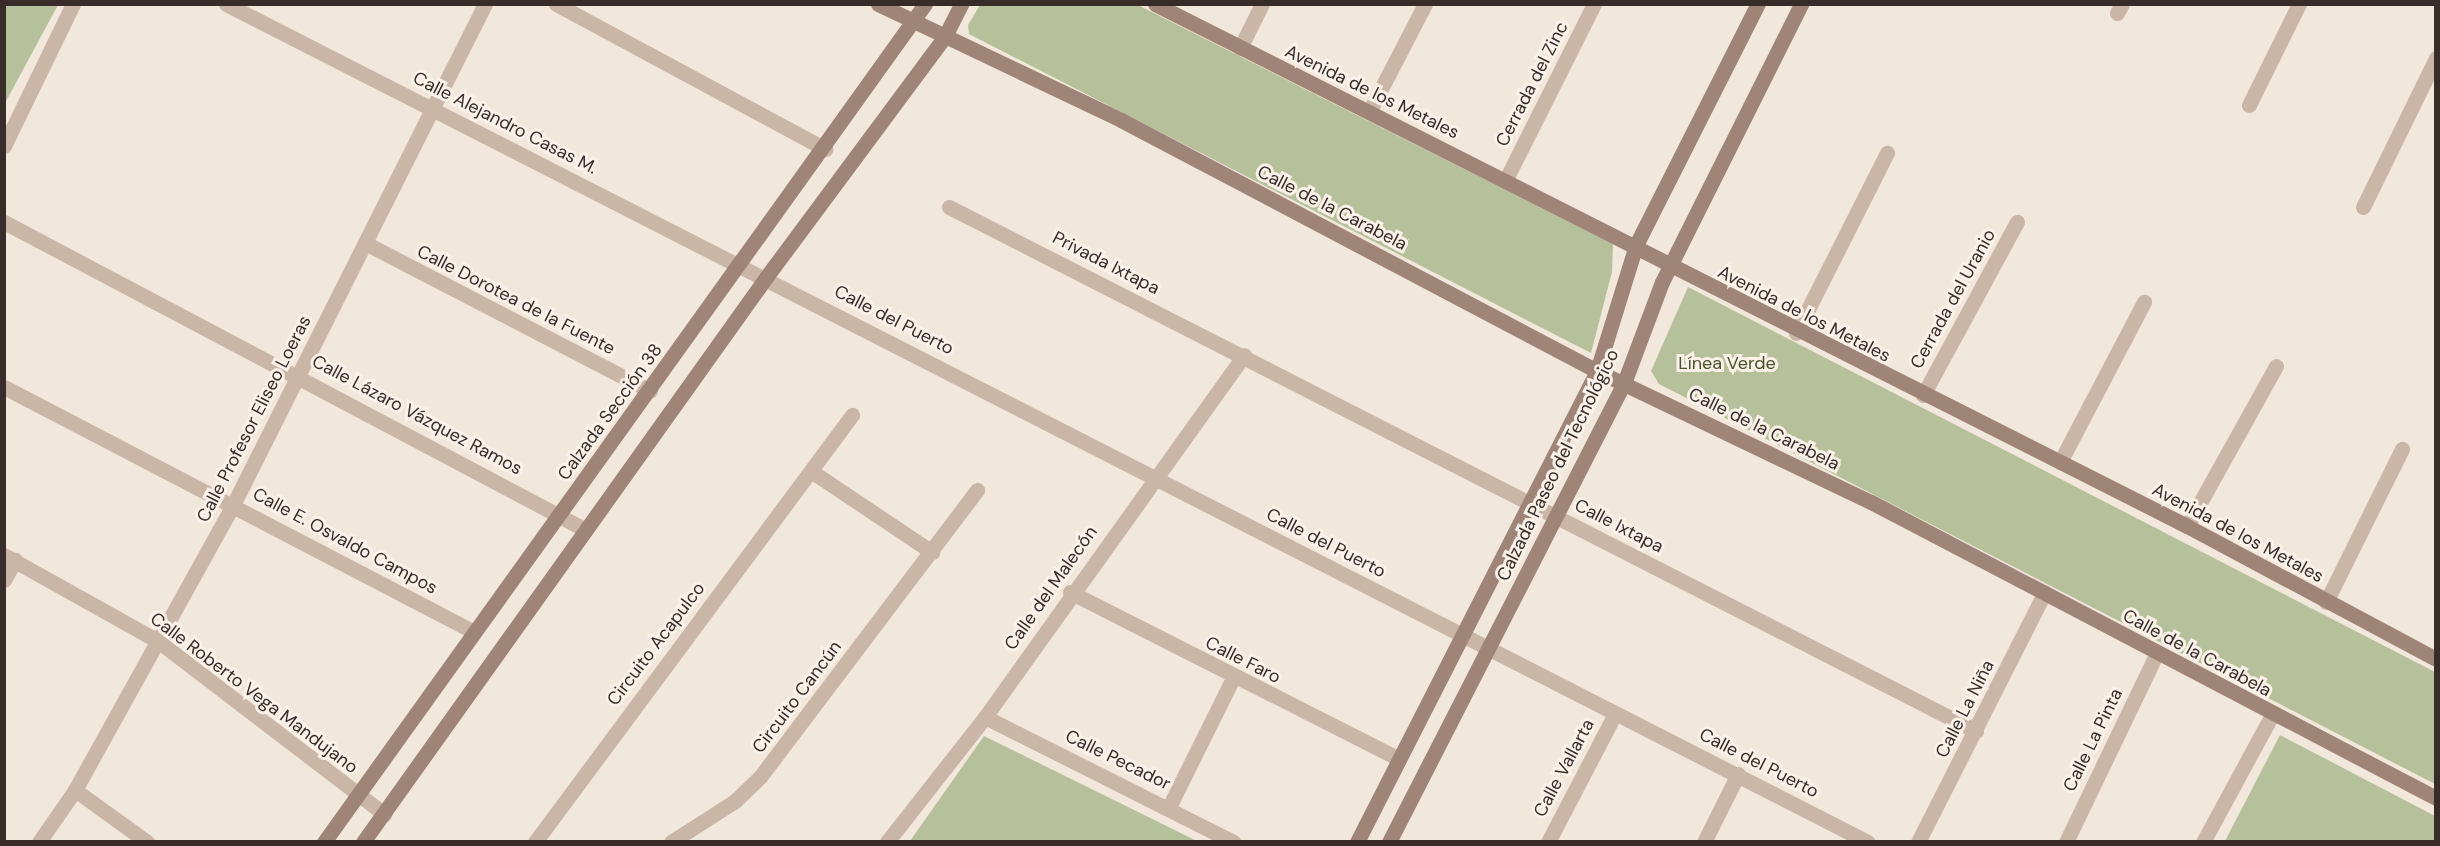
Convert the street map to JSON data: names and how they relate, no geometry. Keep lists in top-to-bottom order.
{
  "streets": {
    "street": [
      "Cerrada del Zinc",
      "Avenida de los Metales",
      "Calle Alejandro Casas M.",
      "Calle de la Carabela",
      "Privada Ixtapa",
      "Cerrada del Uranio",
      "Calle Dorotea de la Fuente",
      "Calle del Puerto",
      "Calzada Sección 38",
      "Calle Lázaro Vázquez Ramos",
      "Calle Profesor Eliseo Loeras",
      "Calzada Paseo del Tecnológico",
      "Calle Ixtapa",
      "Calle E. Osvaldo Campos",
      "Calle del Malecón",
      "Circuito Acapulco",
      "Calle Faro",
      "Calle Roberto Vega Mandujano",
      "Circuito Cancún",
      "Calle La Niña",
      "Calle La Pinta",
      "Calle Pecador",
      "Calle Vallarta"
    ]
  },
  "crossings": [
    ["Cerrada del Zinc", "Avenida de los Metales"],
    ["Avenida de los Metales", "Cerrada del Uranio"],
    ["Avenida de los Metales", "Calzada Paseo del Tecnológico"],
    ["Calle Alejandro Casas M.", "Calle del Puerto"],
    ["Calle Alejandro Casas M.", "Calzada Sección 38"],
    ["Calle Alejandro Casas M.", "Calle Profesor Eliseo Loeras"],
    ["Calle de la Carabela", "Calzada Sección 38"],
    ["Calle de la Carabela", "Calzada Paseo del Tecnológico"],
    ["Calle de la Carabela", "Calle La Niña"],
    ["Calle de la Carabela", "Calle La Pinta"],
    ["Privada Ixtapa", "Calle Ixtapa"],
    ["Privada Ixtapa", "Calle del Malecón"],
    ["Calle Dorotea de la Fuente", "Calzada Sección 38"],
    ["Calle Dorotea de la Fuente", "Calle Profesor Eliseo Loeras"],
    ["Calle del Puerto", "Calzada Paseo del Tecnológico"],
    ["Calle del Puerto", "Calle del Malecón"],
    ["Calle del Puerto", "Calle Vallarta"],
    ["Calzada Sección 38", "Calle Lázaro Vázquez Ramos"],
    ["Calzada Sección 38", "Calle E. Osvaldo Campos"],
    ["Calzada Sección 38", "Calle Roberto Vega Mandujano"],
    ["Calle Lázaro Vázquez Ramos", "Calle Profesor Eliseo Loeras"],
    ["Calle Profesor Eliseo Loeras", "Calle E. Osvaldo Campos"],
    ["Calle Profesor Eliseo Loeras", "Calle Roberto Vega Mandujano"],
    ["Calzada Paseo del Tecnológico", "Calle Ixtapa"],
    ["Calzada Paseo del Tecnológico", "Calle Faro"],
    ["Calle Ixtapa", "Calle del Malecón"],
    ["Calle Ixtapa", "Calle La Niña"],
    ["Calle del Malecón", "Calle Faro"],
    ["Calle del Malecón", "Calle Pecador"]
  ],
  "parks": ["Línea Verde"]
}
